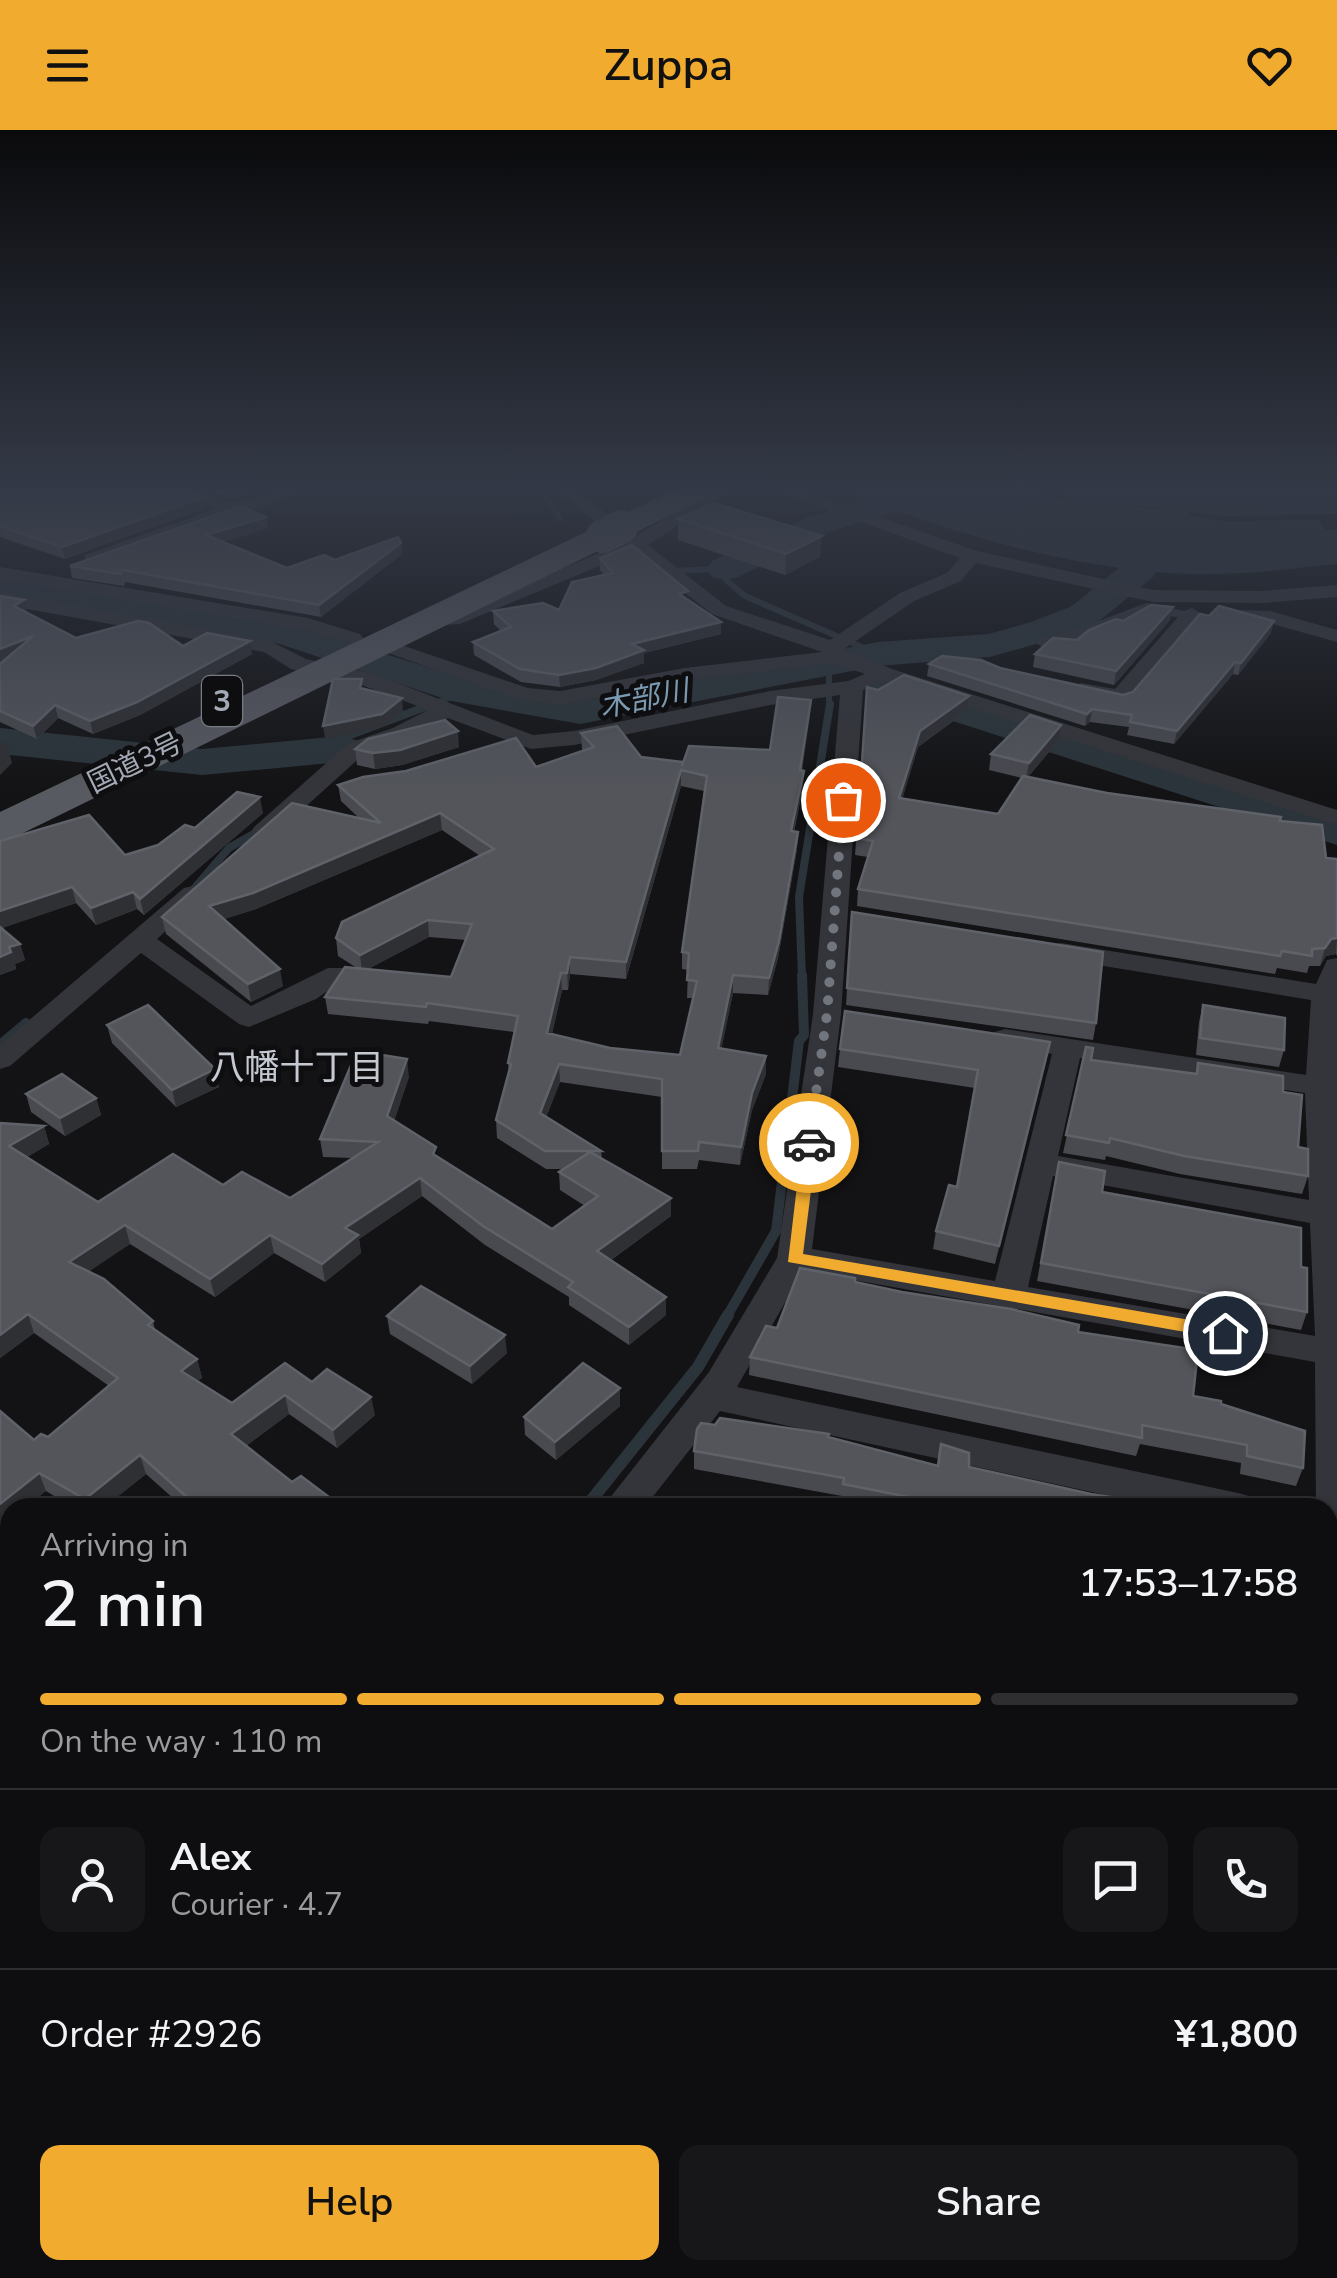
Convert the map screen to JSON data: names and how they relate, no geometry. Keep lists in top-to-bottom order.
{
  "streets": {
    "highway": ["3", "国道3号"]
  },
  "districts": ["八幡十丁目"],
  "water": ["木部川"],
  "page": {
    "header": "Zuppa",
    "heading": ["2 min", "Arriving in", "17:53–17:58"],
    "panel": [
      "Alex",
      "Courier · 4.7",
      "Order #2926",
      "¥1,800"
    ],
    "bar": "On the way · 110 m",
    "buttons": ["Help", "Share"]
  }
}
